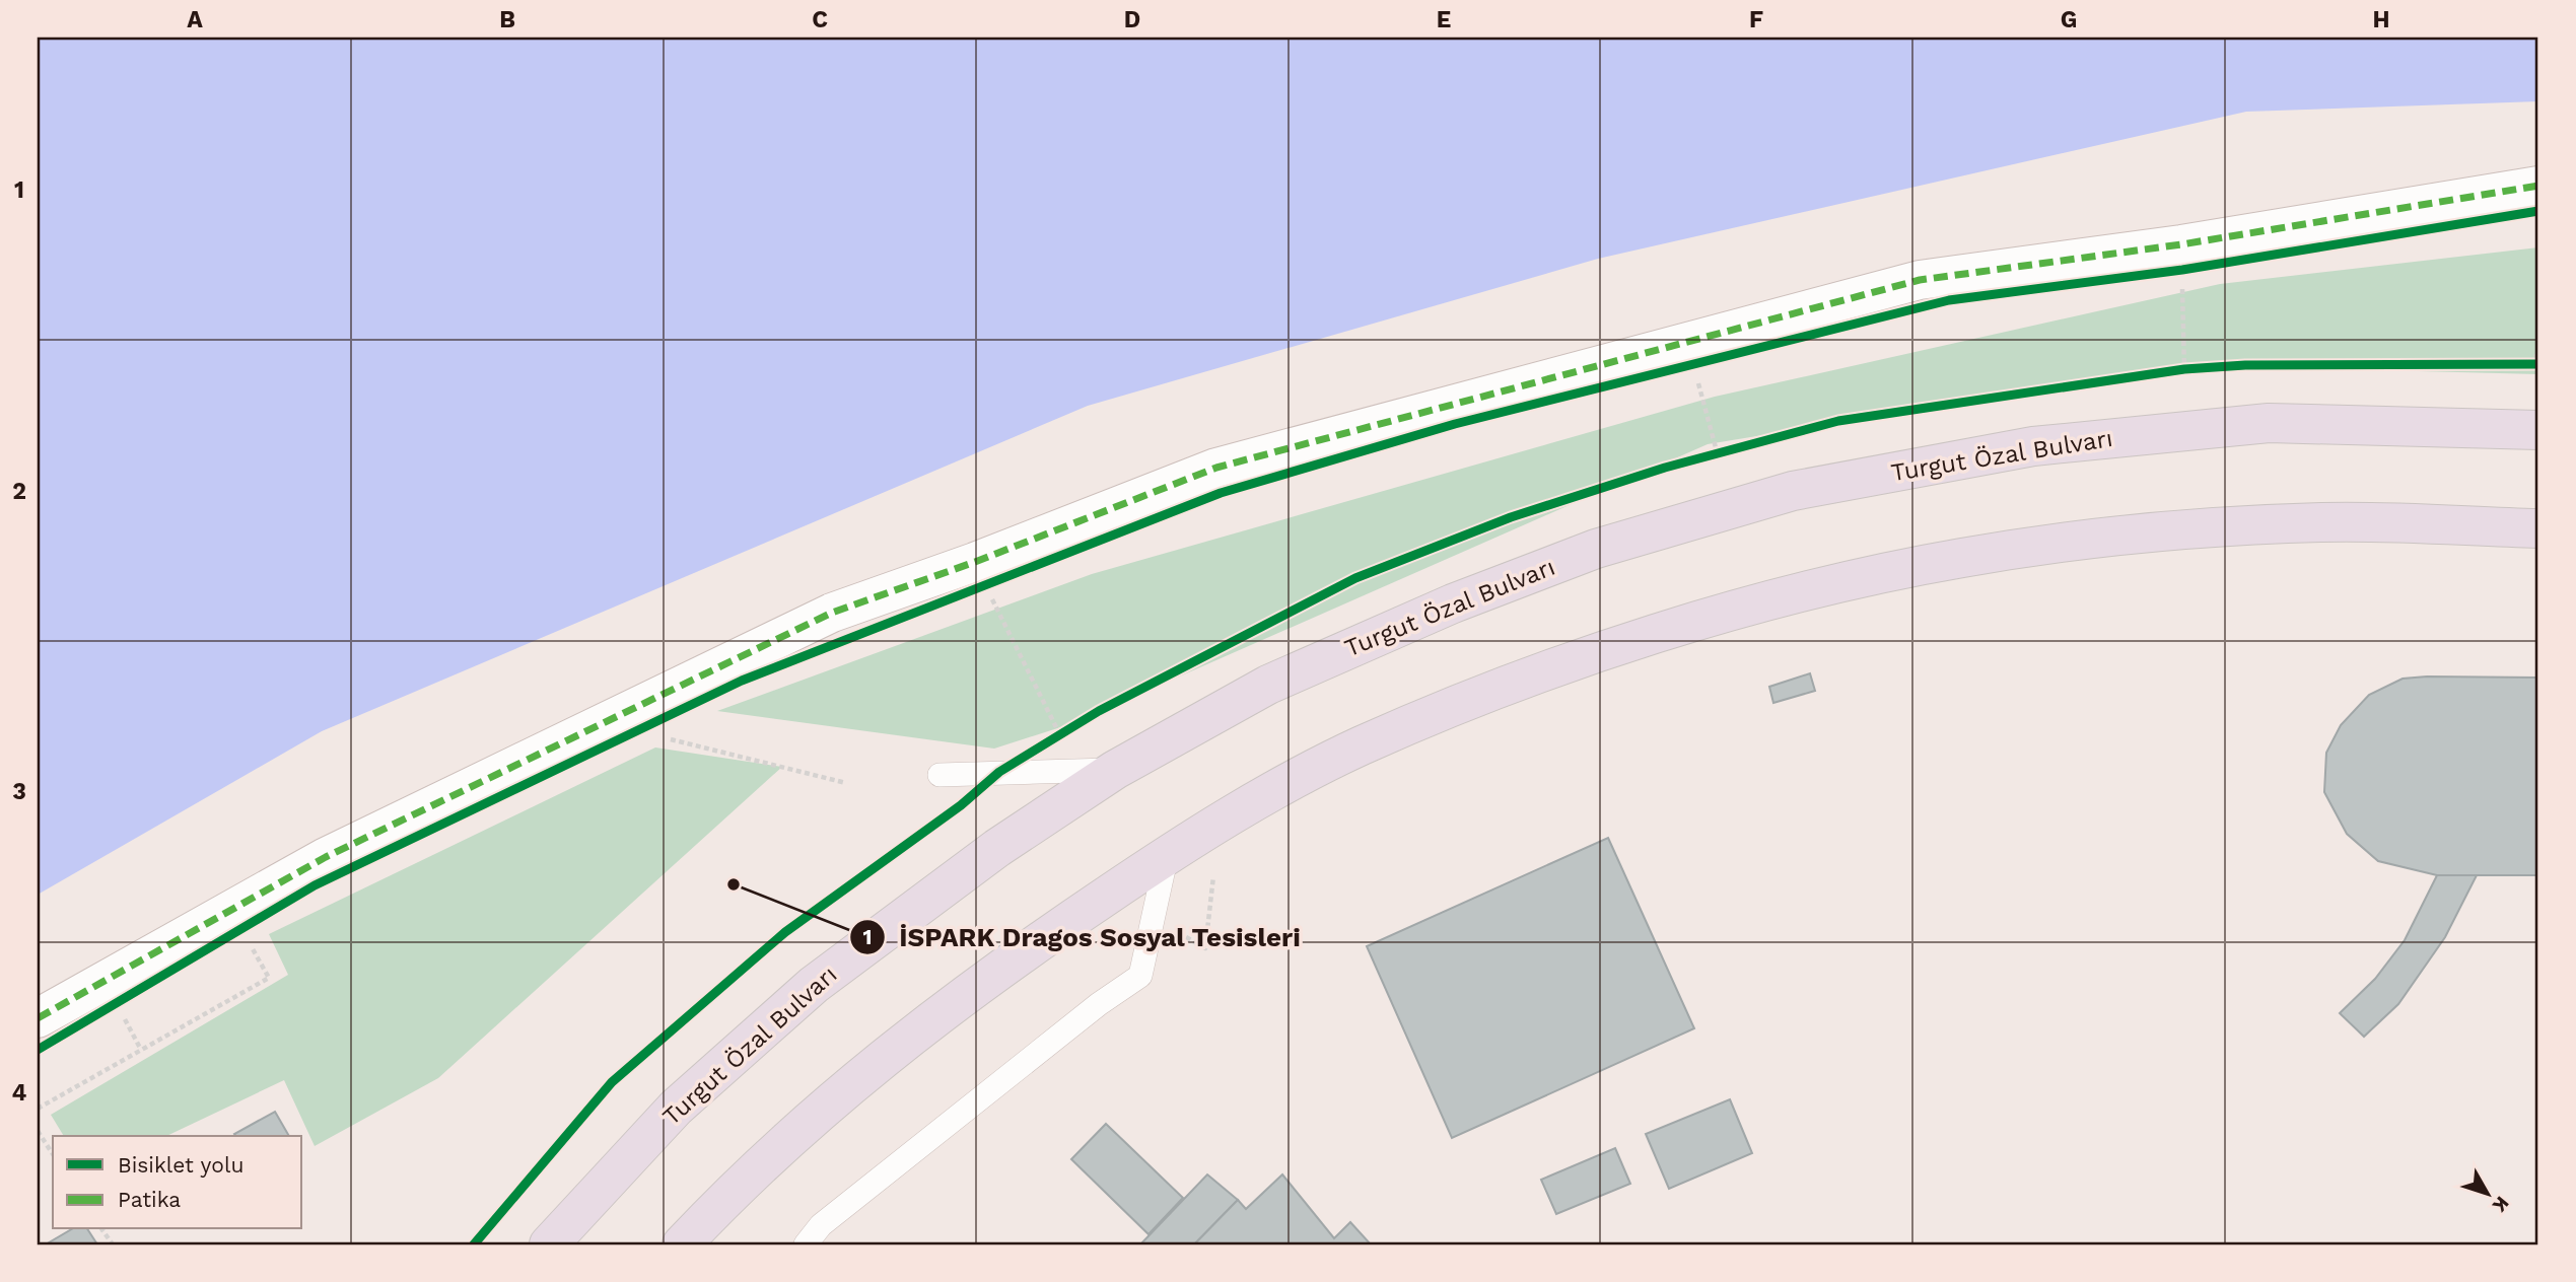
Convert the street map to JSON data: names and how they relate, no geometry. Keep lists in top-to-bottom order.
{
  "streets": {
    "highway": ["Turgut Özal Bulvarı"]
  },
  "places": ["İSPARK Dragos Sosyal Tesisleri"],
  "legend": ["Bisiklet yolu", "Patika"],
  "north": "bottom right",
  "grid": {
    "columns": [
      "A",
      "B",
      "C",
      "D",
      "E",
      "F",
      "G",
      "H"
    ],
    "rows": [
      "1",
      "2",
      "3",
      "4"
    ]
  }
}
